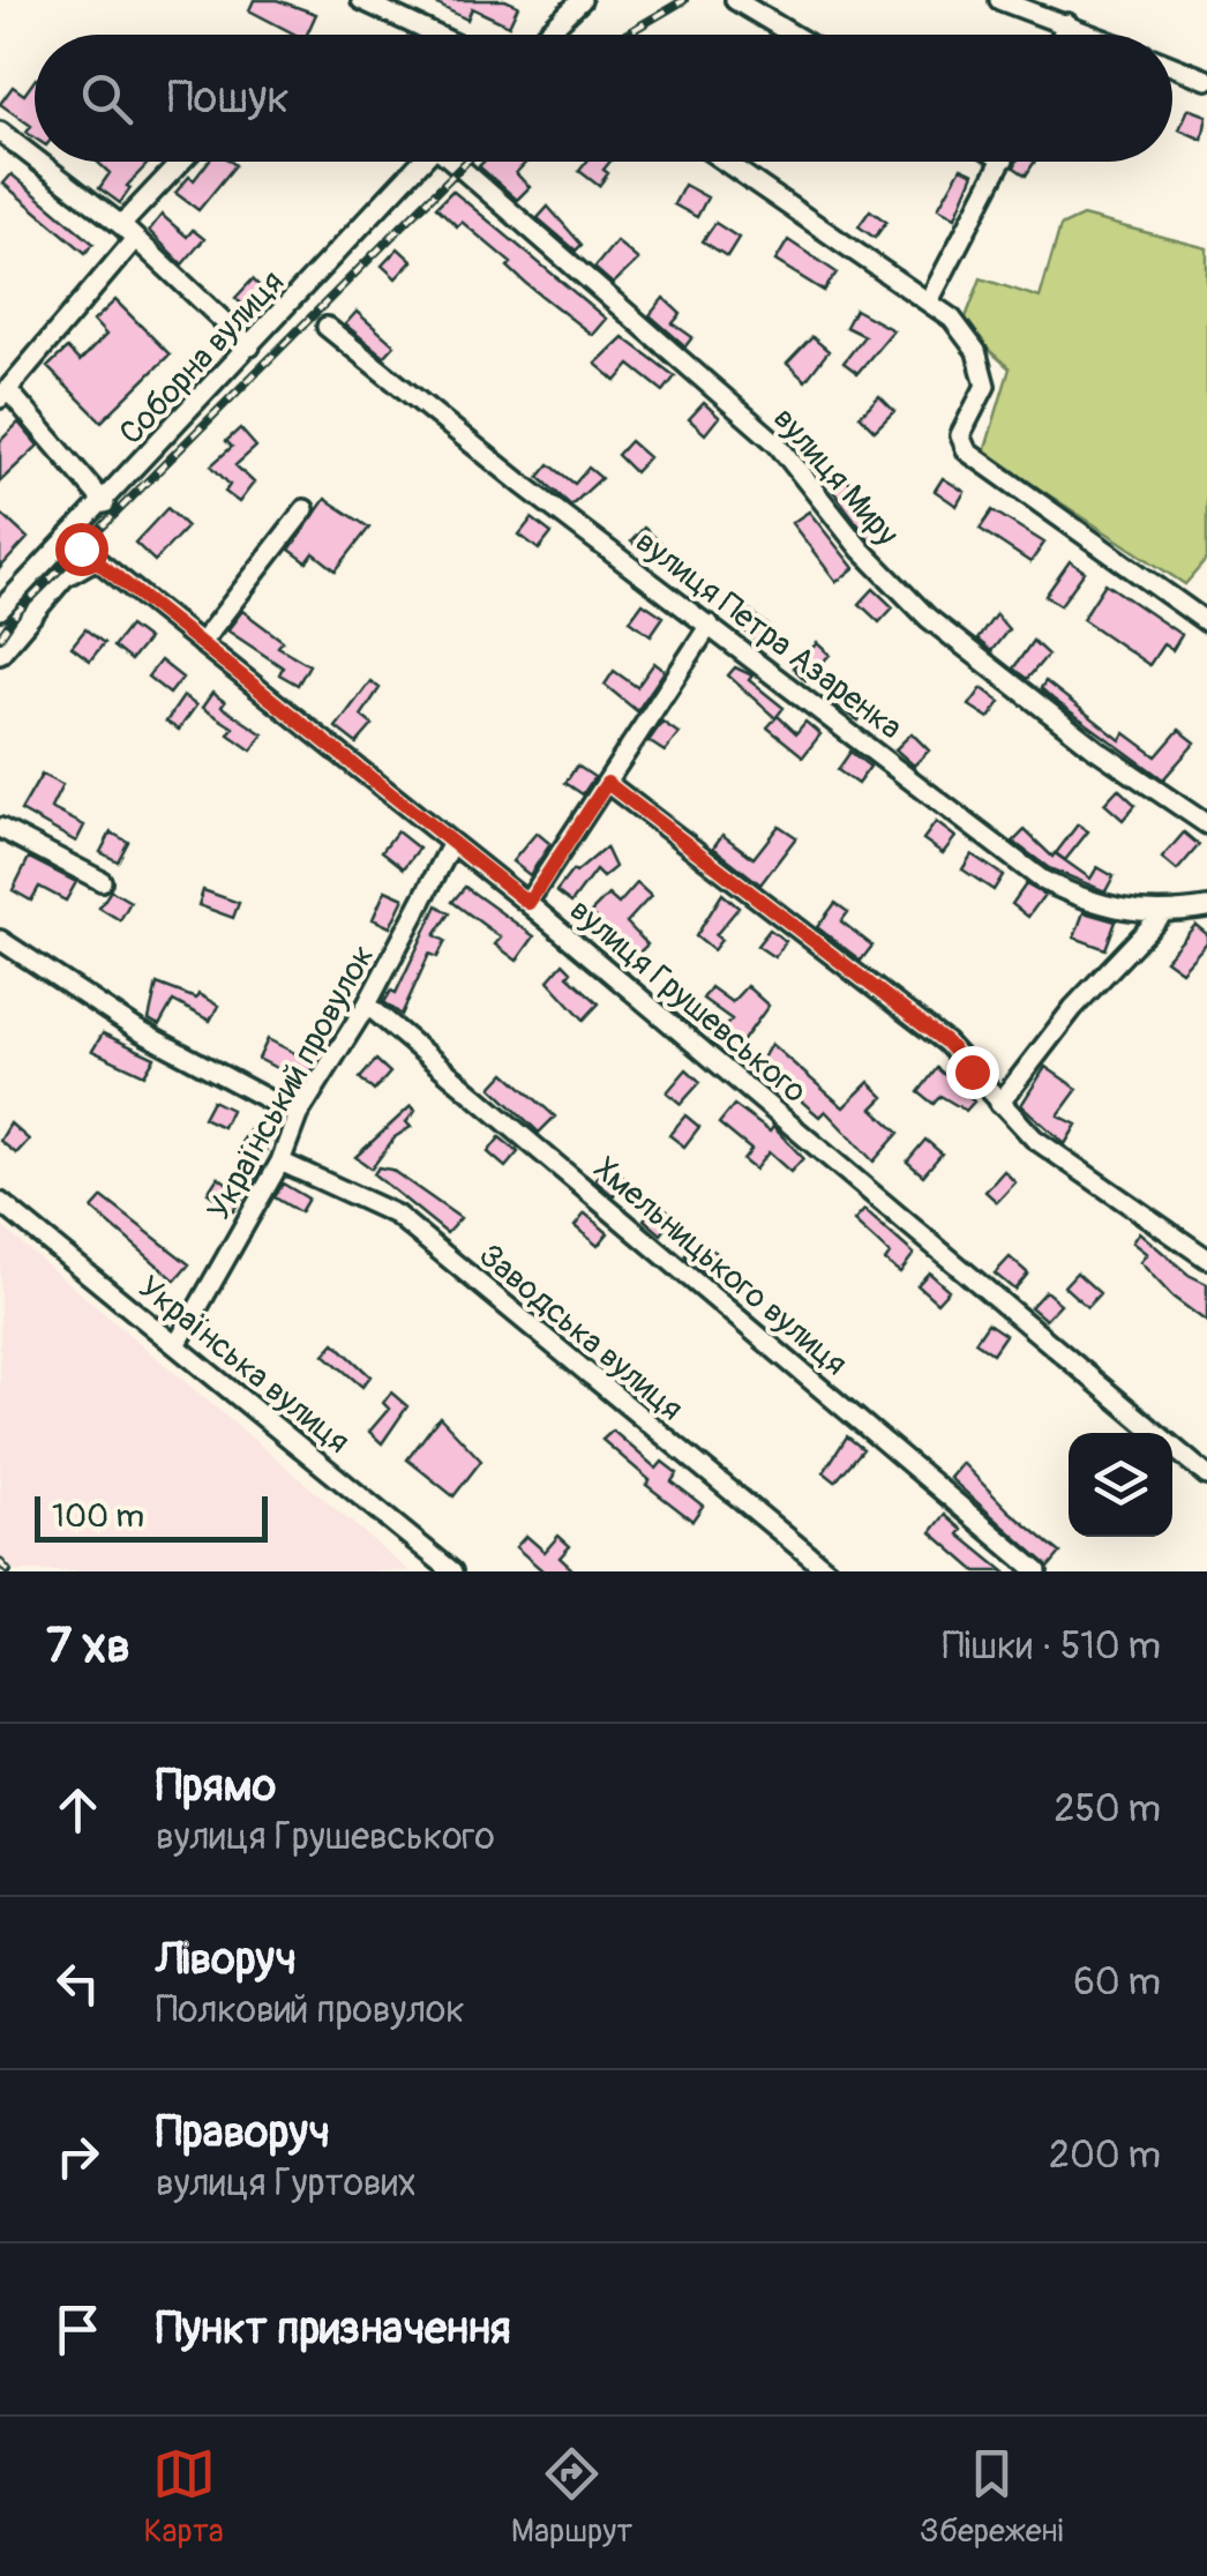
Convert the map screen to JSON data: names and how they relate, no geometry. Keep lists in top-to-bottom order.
{
  "streets": {
    "street": [
      "Соборна вулиця",
      "вулиця Миру",
      "вулиця Петра Азаренка",
      "вулиця Грушевського",
      "Український провулок",
      "Хмельницького вулиця",
      "Заводська вулиця",
      "Українська вулиця"
    ]
  },
  "crossings": [
    ["Соборна вулиця", "вулиця Грушевського"],
    ["вулиця Грушевського", "Український провулок"],
    ["Український провулок", "Хмельницького вулиця"],
    ["Український провулок", "Заводська вулиця"],
    ["Український провулок", "Українська вулиця"]
  ],
  "scale_bar": "100 m",
  "page": {
    "search": "Пошук",
    "scale": "100 m",
    "heading": ["7 хв", "Пішки · 510 m"],
    "list": [
      ["Прямо", "вулиця Грушевського", "250 m"],
      ["Ліворуч", "Полковий провулок", "60 m"],
      ["Праворуч", "вулиця Гуртових", "200 m"],
      "Пункт призначення"
    ],
    "nav": ["Карта", "Маршрут", "Збережені"]
  }
}
